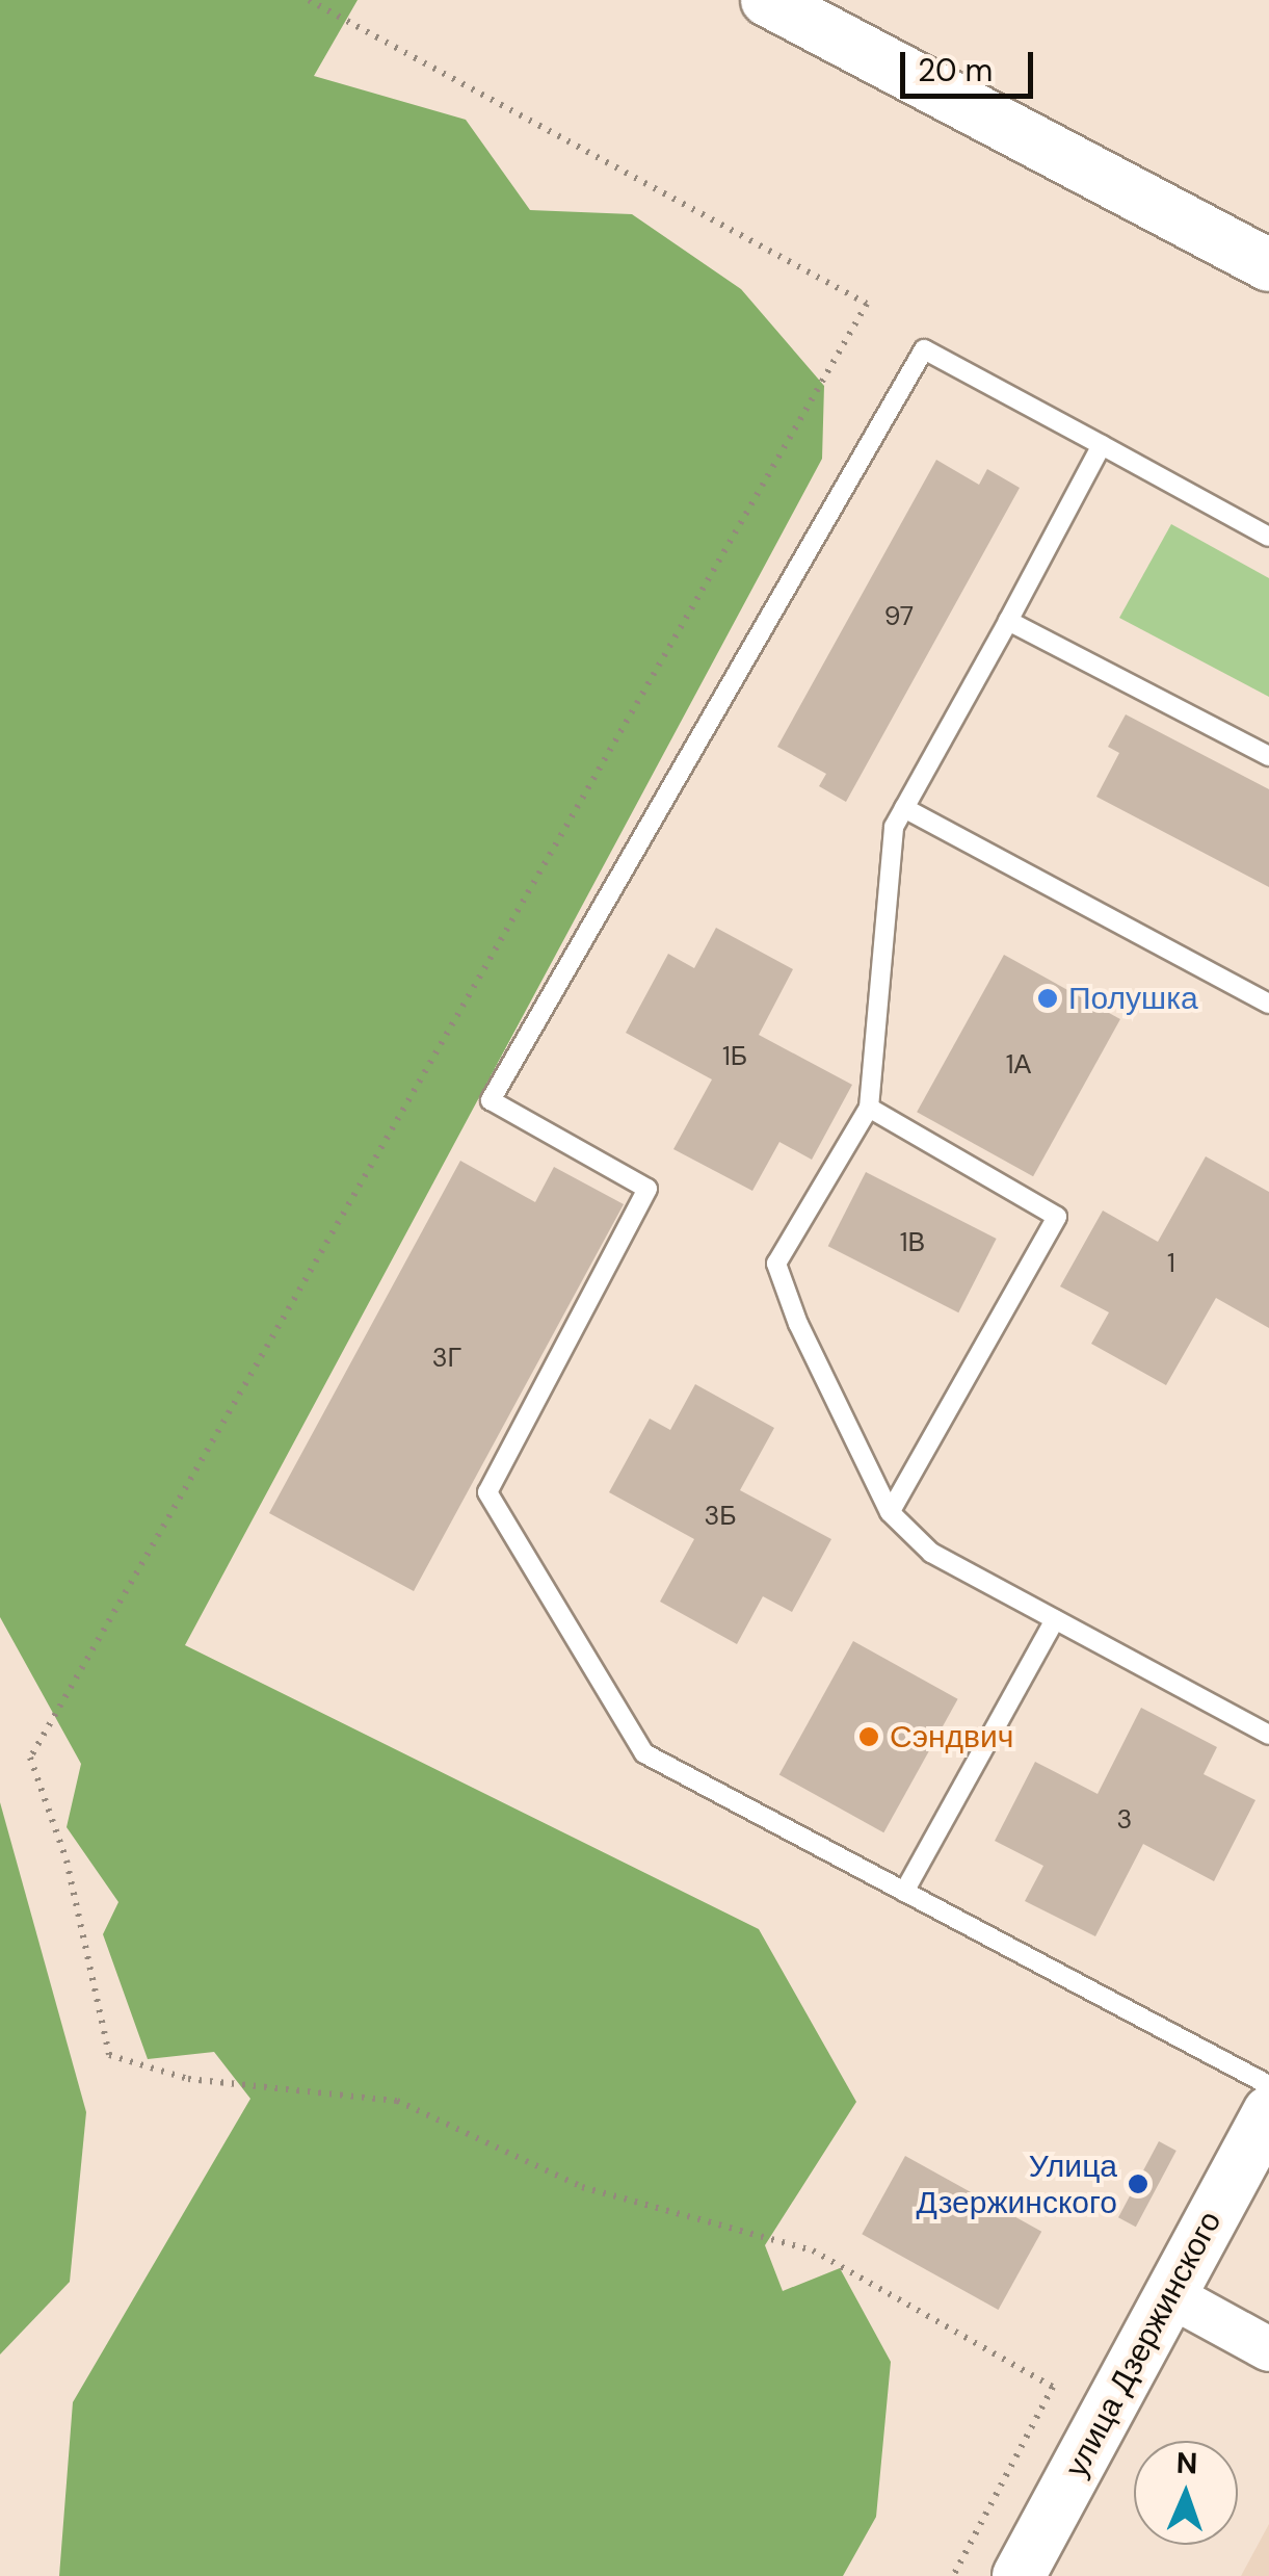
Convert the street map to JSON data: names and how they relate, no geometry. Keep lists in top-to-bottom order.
{
  "streets": {
    "main road": ["улица Дзержинского"]
  },
  "places": ["Полушка", "Сэндвич", "Улица Дзержинского"],
  "house_numbers": [
    "97",
    "1Б",
    "1А",
    "1В",
    "1",
    "3Г",
    "3Б",
    "3"
  ],
  "scale_bar": "20 m",
  "north": "top"
}
